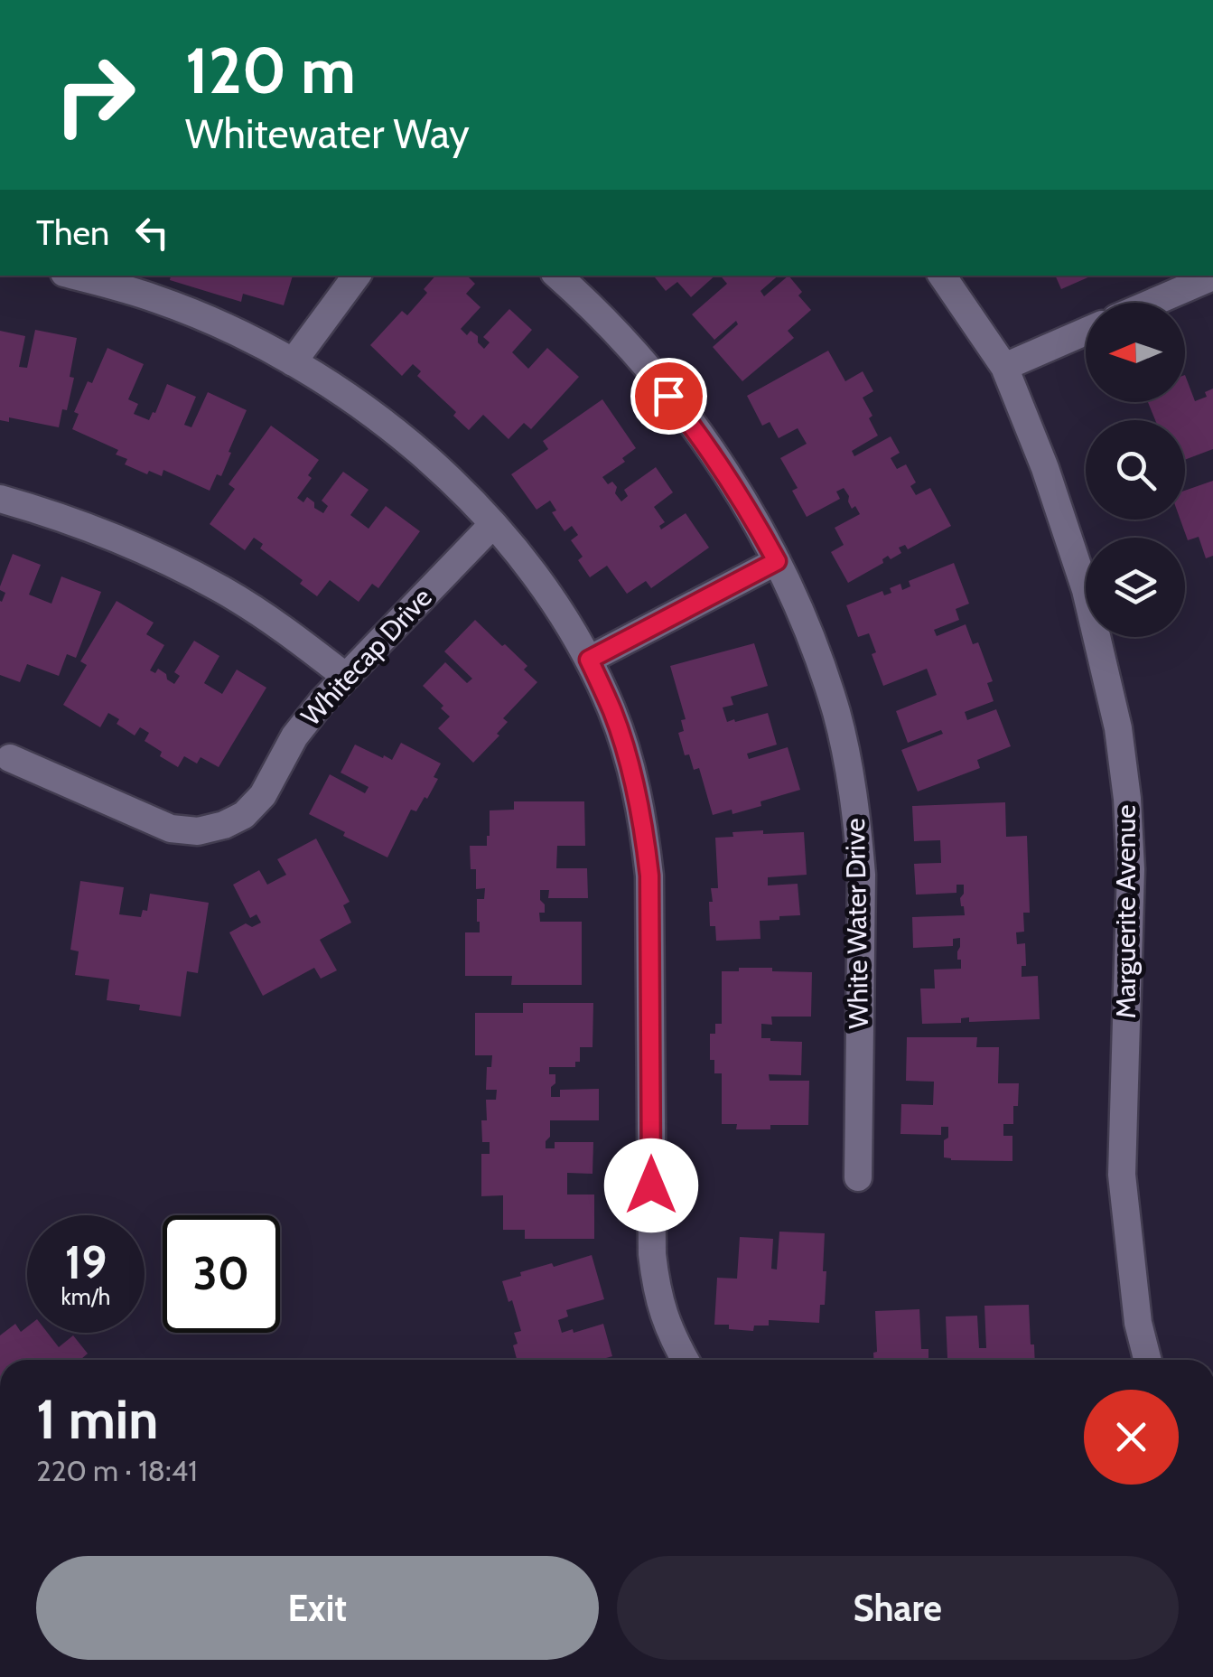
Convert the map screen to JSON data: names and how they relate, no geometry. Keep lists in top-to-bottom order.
{
  "streets": {
    "street": ["Whitecap Drive", "Marguerite Avenue", "White Water Drive"]
  },
  "north": "left",
  "page": {
    "turn": ["120 m", "Whitewater Way"],
    "then": "Then",
    "speed": "19 km/h",
    "limit": "30",
    "heading": ["1 min", "220 m · 18:41"],
    "buttons": ["Exit", "Share"]
  }
}
